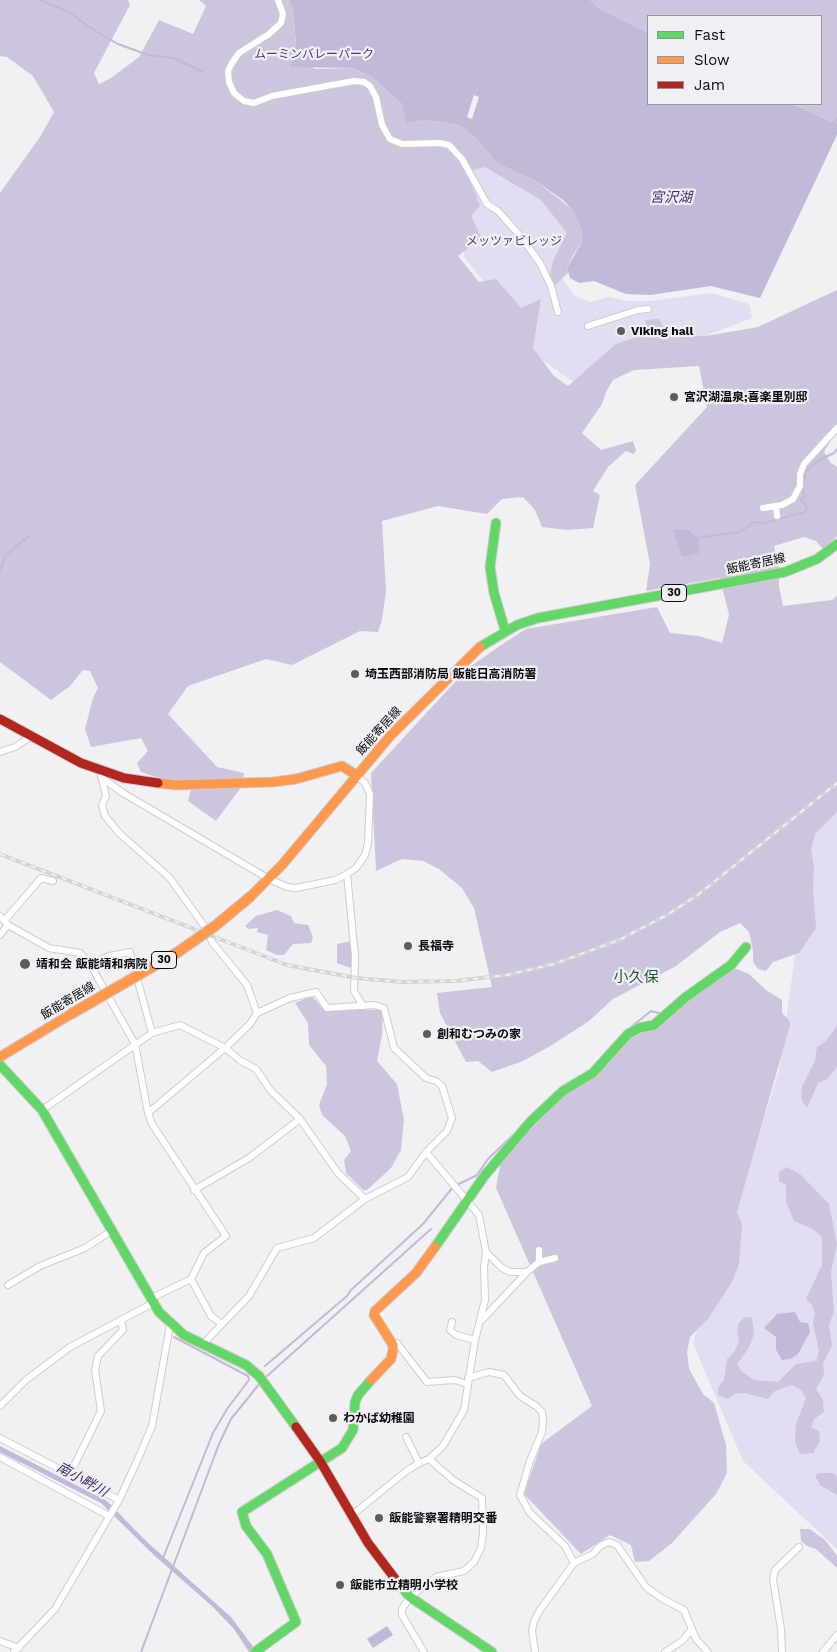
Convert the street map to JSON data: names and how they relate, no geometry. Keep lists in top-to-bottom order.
{
  "streets": {
    "street": ["飯能寄居線", "30"]
  },
  "districts": ["小久保"],
  "water": ["宮沢湖", "南小畔川"],
  "parks": ["ムーミンバレーパーク", "メッツァビレッジ"],
  "places": [
    "Viking hall",
    "宮沢湖温泉;喜楽里別邸",
    "埼玉西部消防局 飯能日高消防署",
    "長福寺",
    "靖和会 飯能靖和病院",
    "創和むつみの家",
    "わかば幼稚園",
    "飯能警察署精明交番",
    "飯能市立精明小学校"
  ],
  "legend": ["Fast", "Slow", "Jam"]
}
